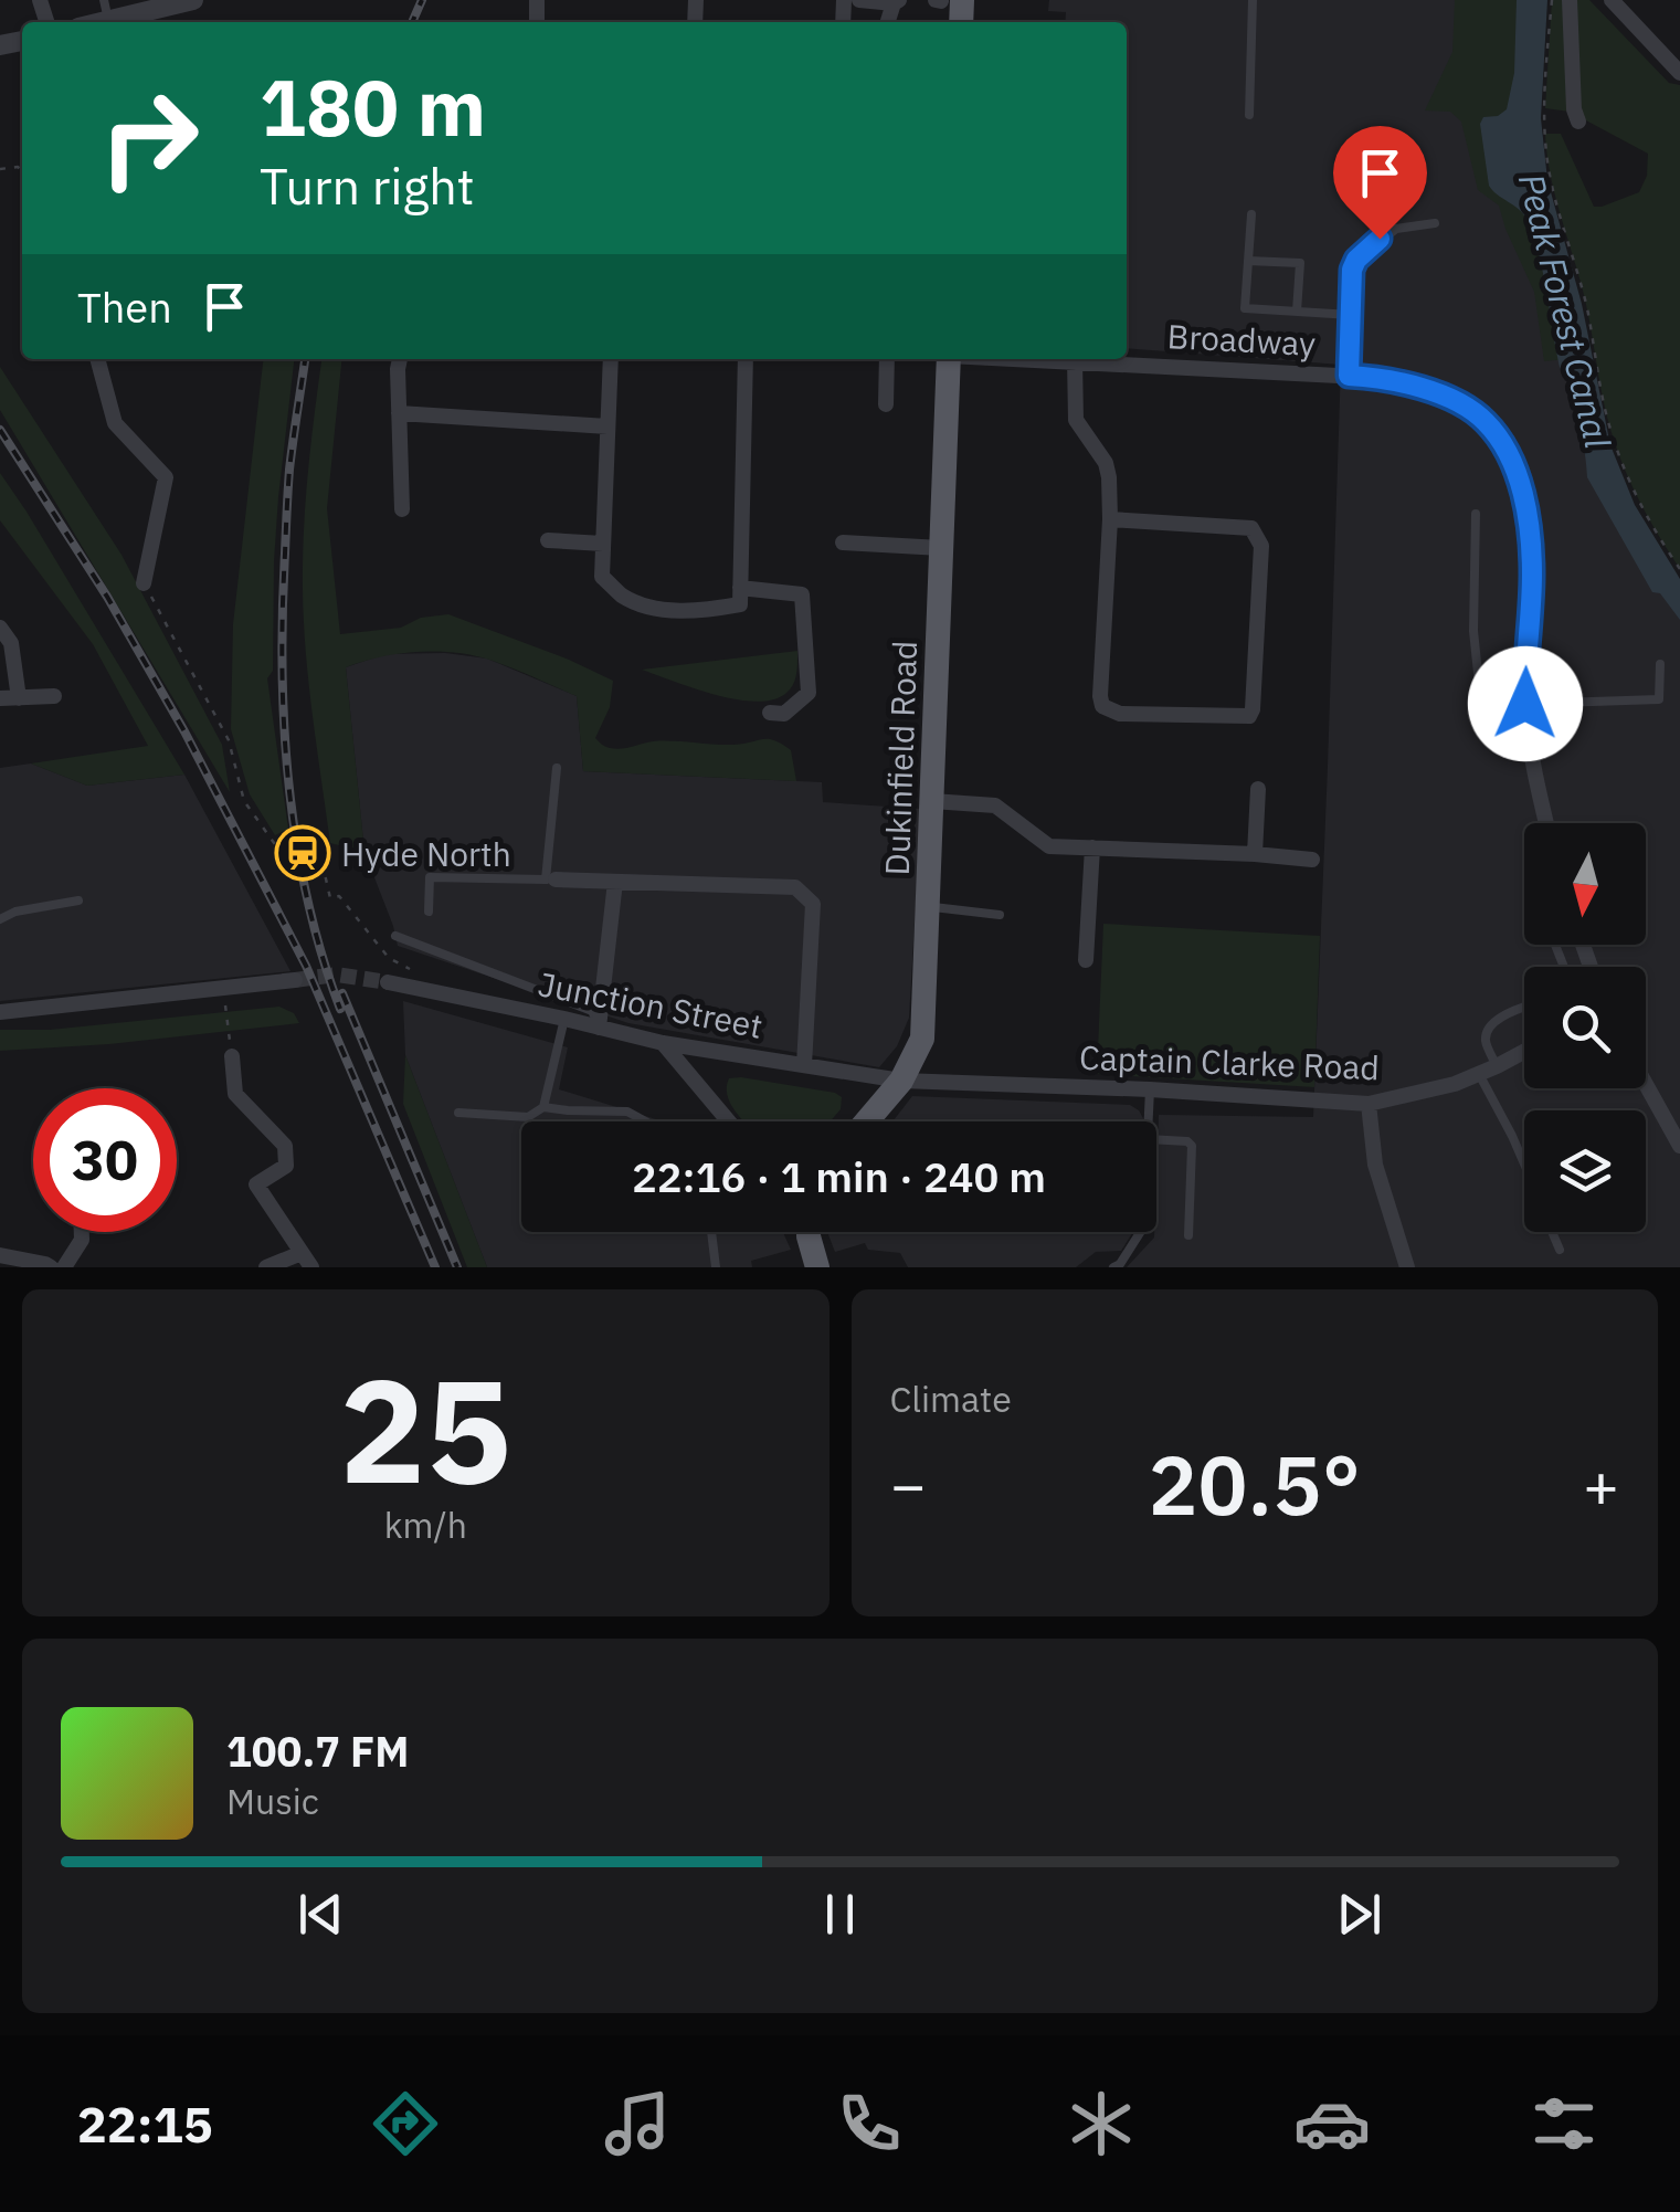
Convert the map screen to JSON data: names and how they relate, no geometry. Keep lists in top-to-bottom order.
{
  "streets": {
    "main road": ["Dukinfield Road"],
    "street": ["Broadway", "Junction Street", "Captain Clarke Road"]
  },
  "crossings": [
    ["Dukinfield Road", "Junction Street"],
    ["Dukinfield Road", "Captain Clarke Road"],
    ["Junction Street", "Captain Clarke Road"]
  ],
  "water": ["Peak Forest Canal"],
  "places": {
    "station": ["Hyde North"]
  },
  "north": "bottom",
  "page": {
    "turn": ["180 m", "Turn right"],
    "then": "Then",
    "limit": "30",
    "trip": "22:16 · 1 min · 240 m",
    "tile": [
      ["25", "km/h"],
      "Climate"
    ],
    "heat": ["−", "20.5°", "+"],
    "song": ["100.7 FM", "Music"],
    "tabs": "22:15"
  }
}
